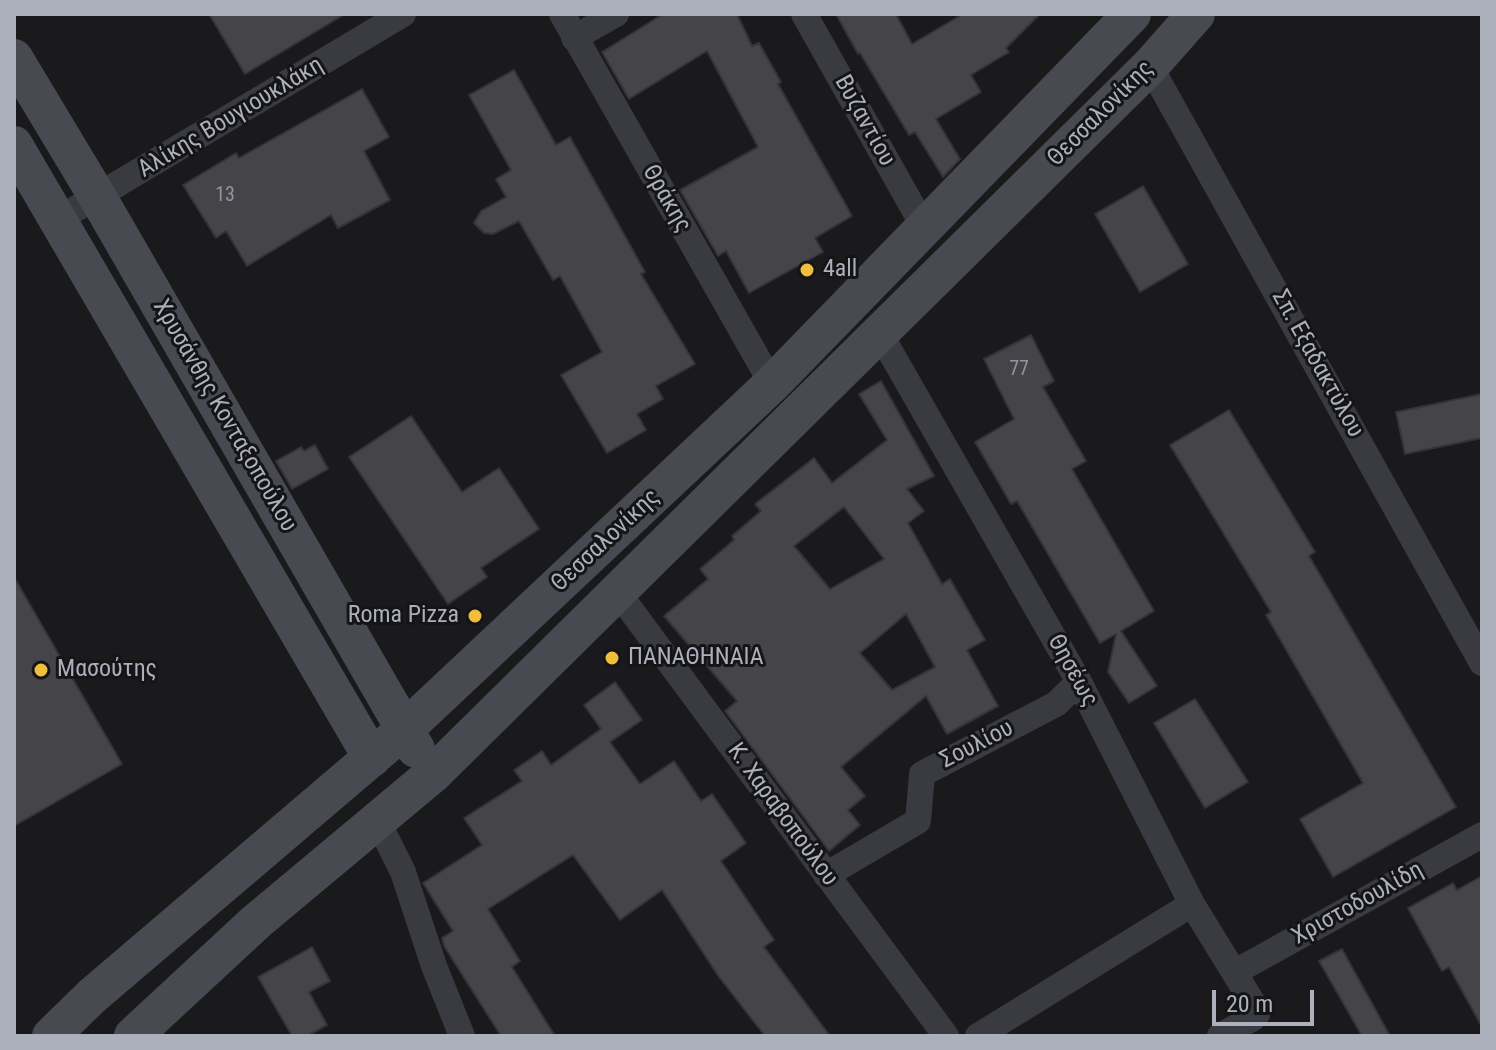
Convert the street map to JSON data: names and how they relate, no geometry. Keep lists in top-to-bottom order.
{
  "streets": {
    "main road": ["Θεσσαλονίκης", "Χρυσάνθης Κονταξοπούλου"],
    "street": [
      "Αλίκης Βουγιουκλάκη",
      "Βυζαντίου",
      "Θράκης",
      "Σπ. Εξαδακτύλου",
      "Θησέως",
      "Σουλίου",
      "Κ. Χαραβοπούλου",
      "Χριστοδουλίδη"
    ]
  },
  "crossings": [
    ["Θεσσαλονίκης", "Βυζαντίου"],
    ["Θεσσαλονίκης", "Θράκης"],
    ["Θεσσαλονίκης", "Σπ. Εξαδακτύλου"],
    ["Θεσσαλονίκης", "Χρυσάνθης Κονταξοπούλου"],
    ["Θεσσαλονίκης", "Θησέως"],
    ["Θεσσαλονίκης", "Κ. Χαραβοπούλου"],
    ["Αλίκης Βουγιουκλάκη", "Χρυσάνθης Κονταξοπούλου"],
    ["Θησέως", "Σουλίου"],
    ["Θησέως", "Χριστοδουλίδη"],
    ["Σουλίου", "Κ. Χαραβοπούλου"]
  ],
  "places": [
    "4all",
    "Roma Pizza",
    "ΠΑΝΑΘΗΝΑΙΑ",
    "Μασούτης"
  ],
  "house_numbers": ["13", "77"],
  "scale_bar": "20 m"
}
